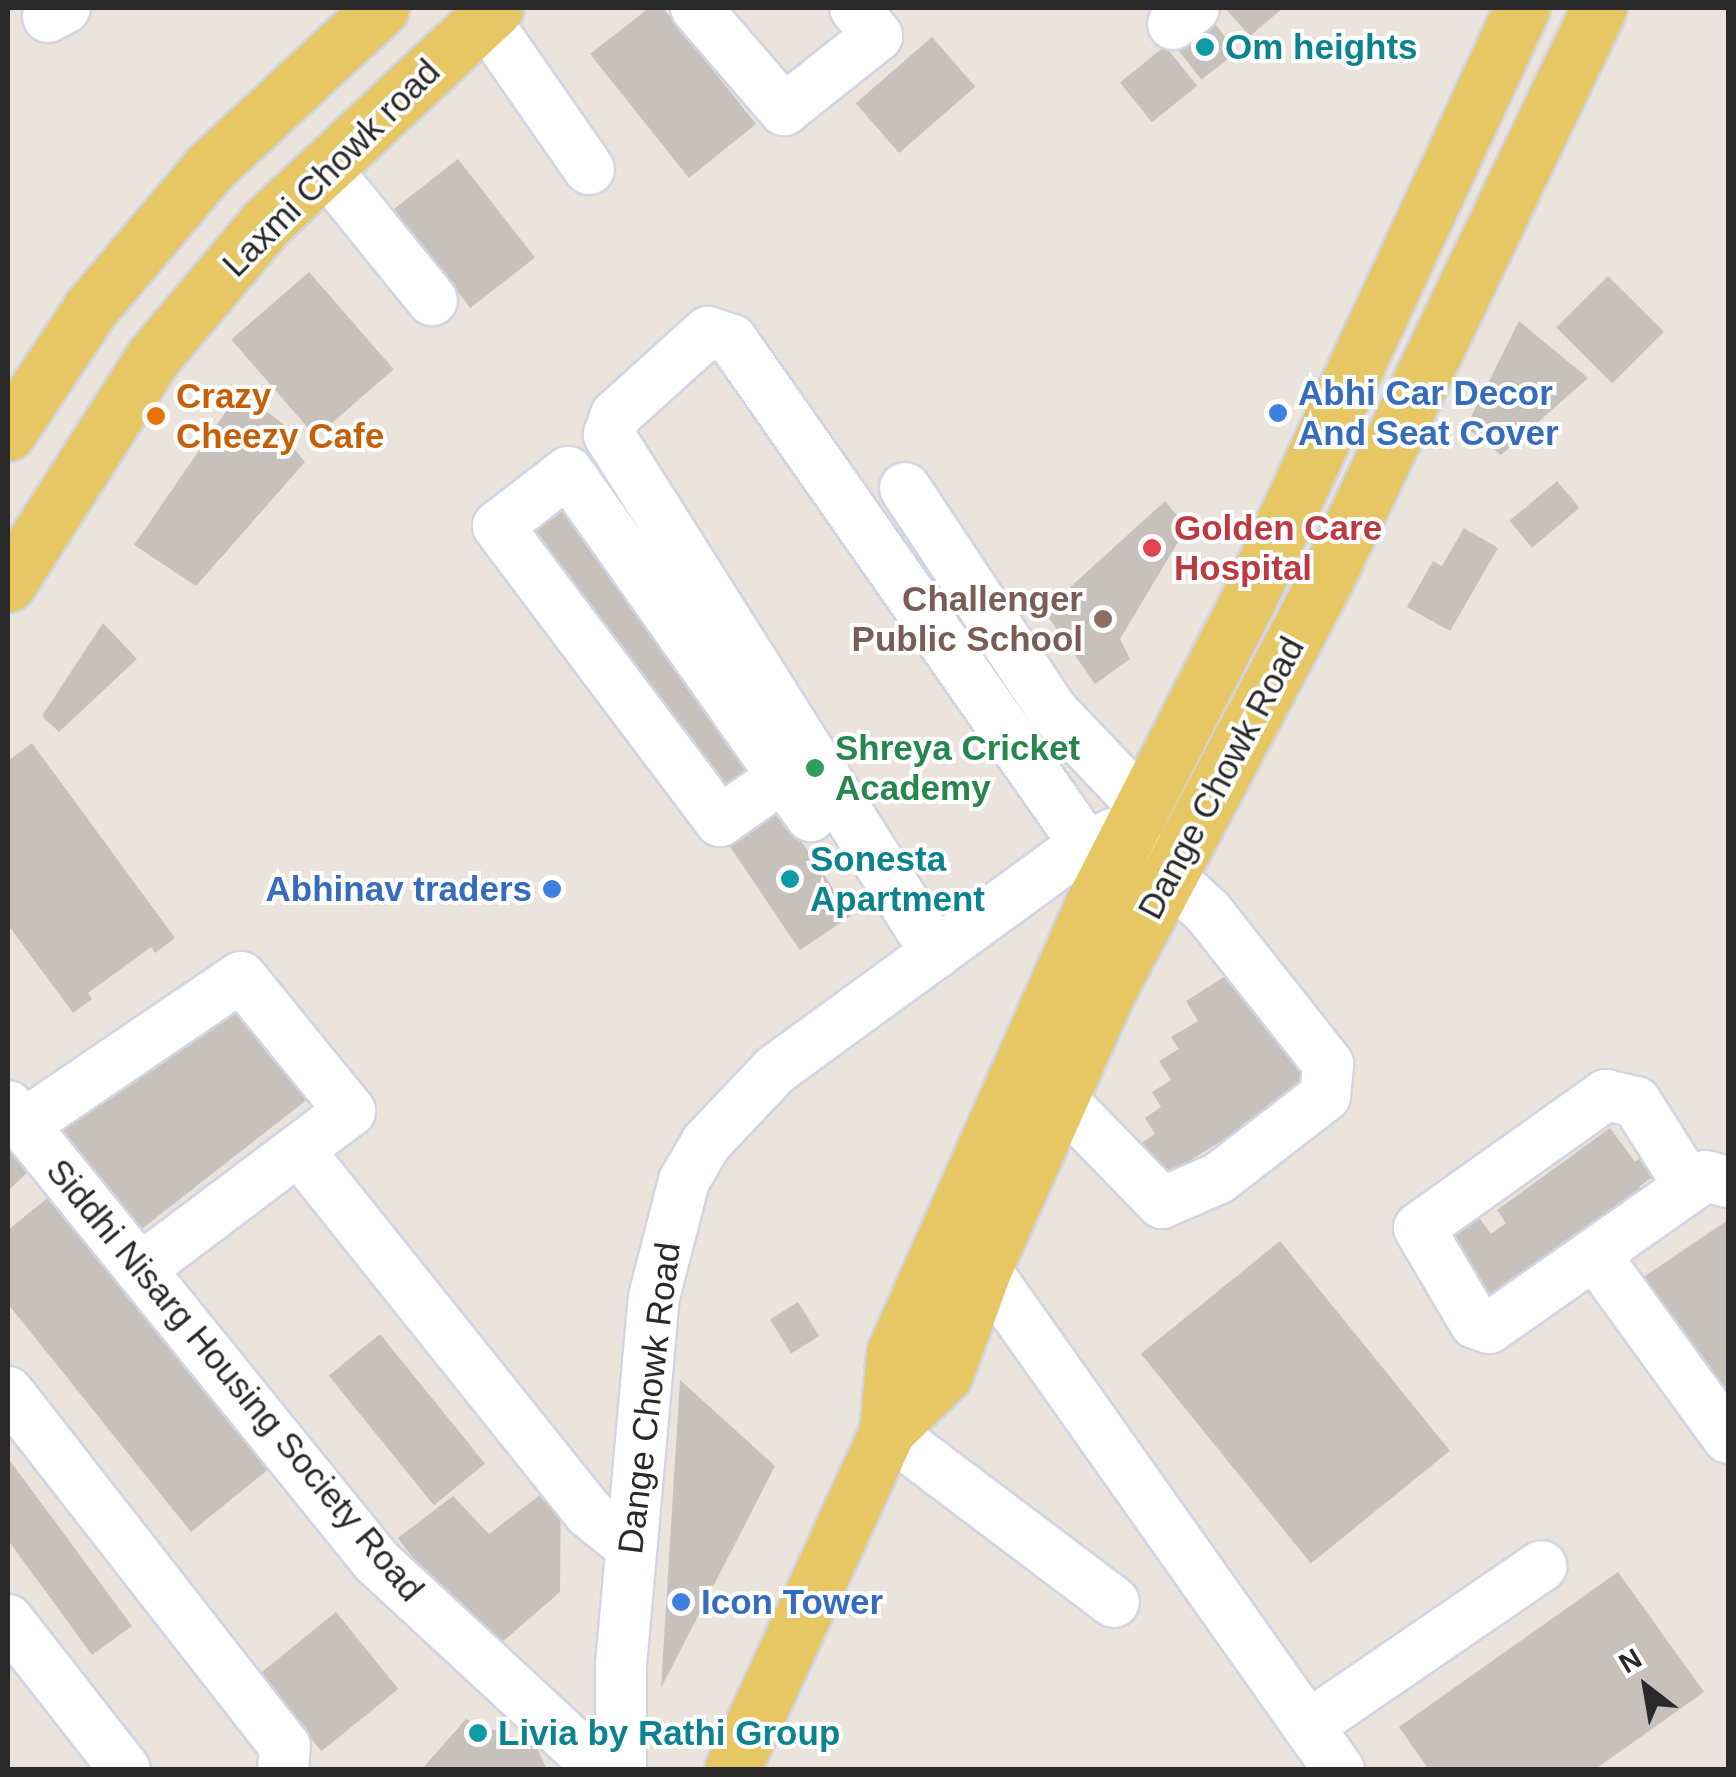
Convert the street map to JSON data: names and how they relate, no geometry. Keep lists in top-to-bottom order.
{
  "streets": {
    "main road": ["Laxmi Chowk road", "Dange Chowk Road"],
    "street": ["Siddhi Nisarg Housing Society Road"]
  },
  "places": [
    "Om heights",
    "Abhi Car Decor And Seat Cover",
    "Crazy Cheezy Cafe",
    "Golden Care Hospital",
    "Challenger Public School",
    "Shreya Cricket Academy",
    "Sonesta Apartment",
    "Abhinav traders",
    "Icon Tower",
    "Livia by Rathi Group"
  ],
  "north": "top left"
}
